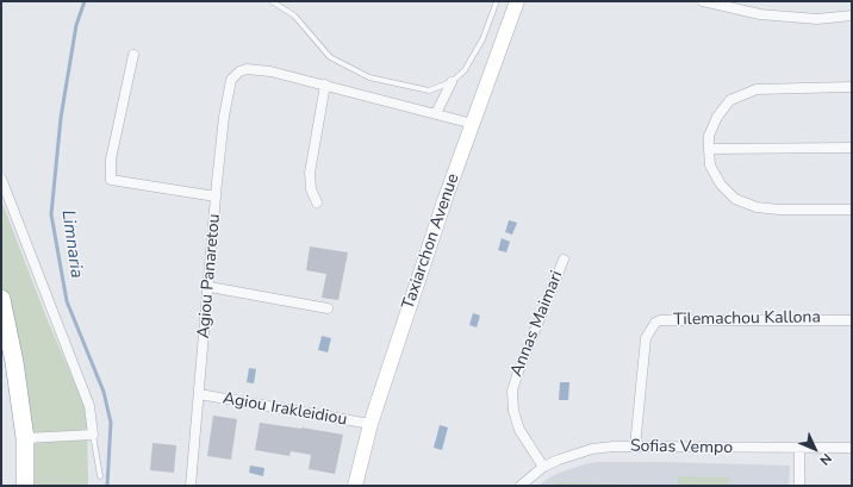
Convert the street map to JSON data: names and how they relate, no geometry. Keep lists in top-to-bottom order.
{
  "streets": {
    "main road": ["Taxiarchon Avenue"],
    "street": [
      "Agiou Panaretou",
      "Tilemachou Kallona",
      "Annas Maimari",
      "Agiou Irakleidiou",
      "Sofias Vempo"
    ]
  },
  "crossings": [
    ["Taxiarchon Avenue", "Agiou Irakleidiou"],
    ["Agiou Panaretou", "Agiou Irakleidiou"],
    ["Tilemachou Kallona", "Sofias Vempo"],
    ["Annas Maimari", "Sofias Vempo"]
  ],
  "water": ["Limnaria"],
  "north": "bottom right"
}
